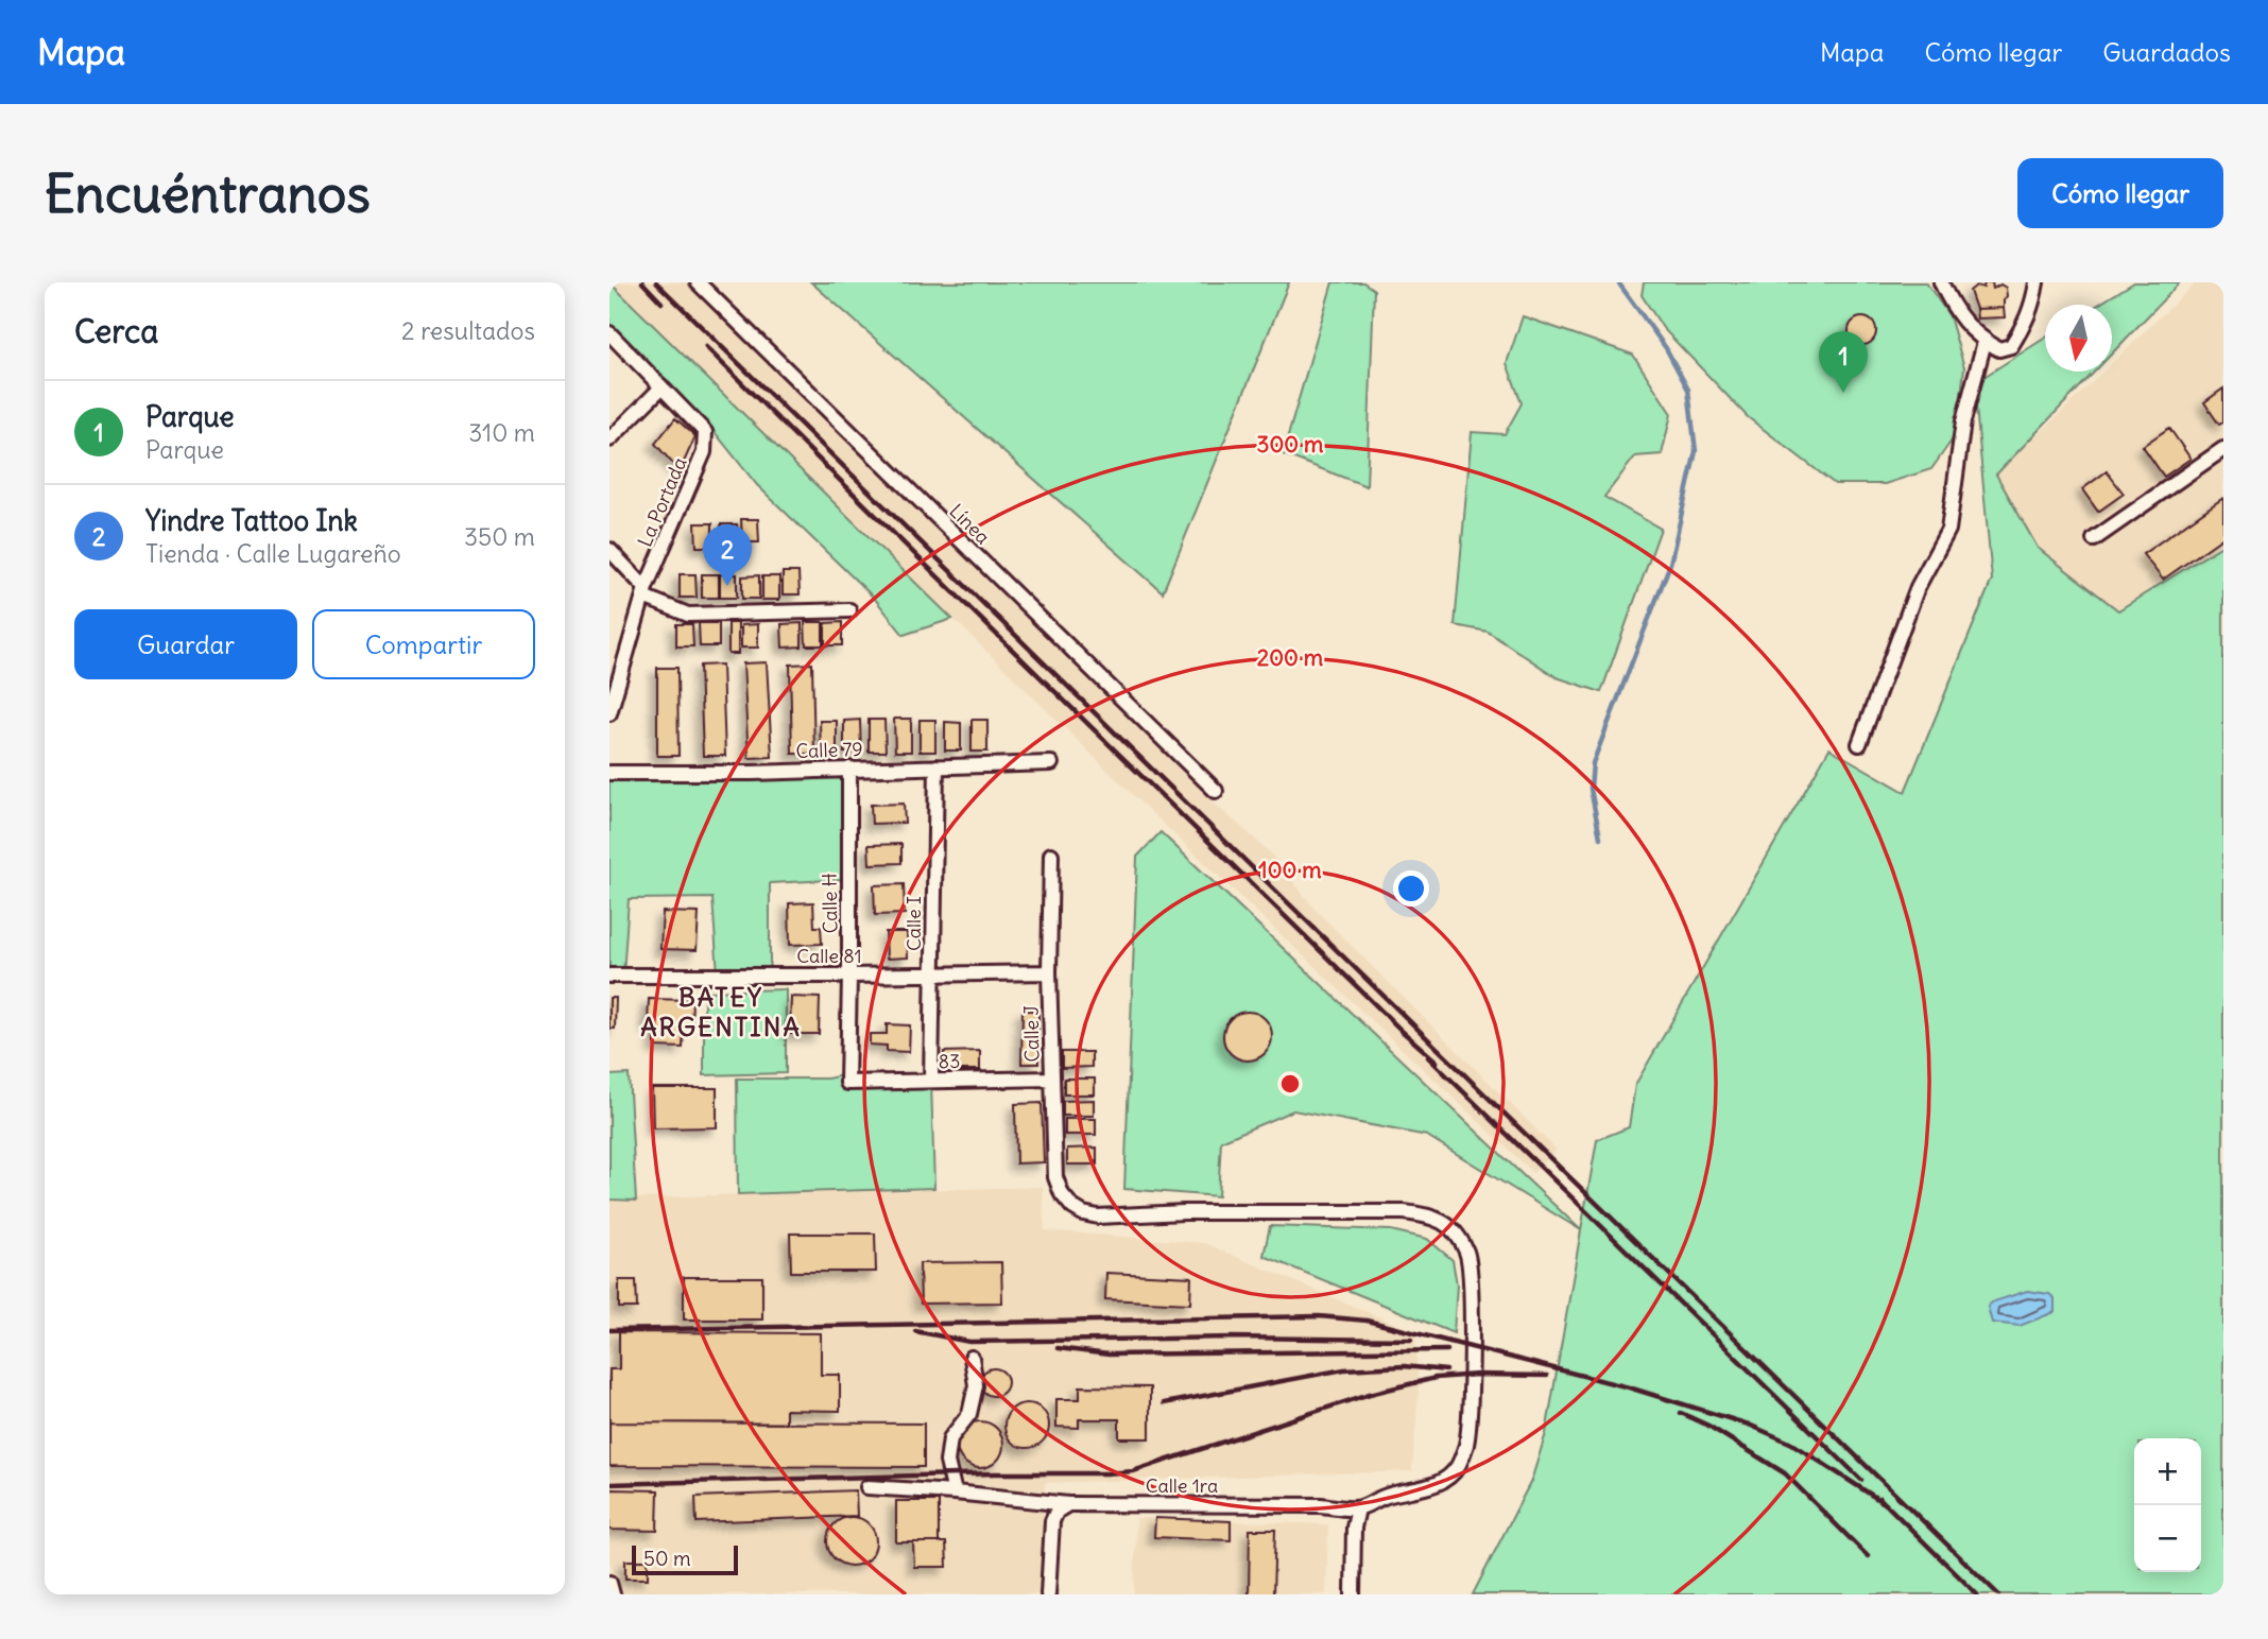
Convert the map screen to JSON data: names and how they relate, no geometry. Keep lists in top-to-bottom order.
{
  "streets": {
    "street": [
      "La Portada",
      "Línea",
      "Calle 79",
      "Calle H",
      "Calle I",
      "Calle 81",
      "Calle J",
      "83",
      "Calle 1ra"
    ]
  },
  "crossings": [
    ["Calle 79", "Calle H"],
    ["Calle 79", "Calle I"],
    ["Calle H", "Calle 81"],
    ["Calle H", "83"],
    ["Calle I", "Calle 81"],
    ["Calle I", "83"],
    ["Calle 81", "Calle J"],
    ["Calle J", "83"],
    ["Calle J", "Calle 1ra"]
  ],
  "districts": ["BATEY ARGENTINA"],
  "scale_bar": "50 m",
  "north": "bottom",
  "page": {
    "header": "Mapa",
    "nav": ["Mapa", "Cómo llegar", "Guardados"],
    "buttons": [
      "Cómo llegar",
      ["Guardar", "Compartir"]
    ],
    "title": "Encuéntranos",
    "heading": ["Cerca", "2 resultados"],
    "pins": ["1", "2"],
    "list": [
      {
        "mark": "1",
        "name": "Parque",
        "note": "Parque",
        "value": "310 m"
      },
      {
        "mark": "2",
        "name": "Yindre Tattoo Ink",
        "note": "Tienda · Calle Lugareño",
        "value": "350 m"
      }
    ],
    "map_buttons": ["+", "−"],
    "scale": "50 m"
  },
  "rings": ["300 m", "200 m", "100 m"]
}
